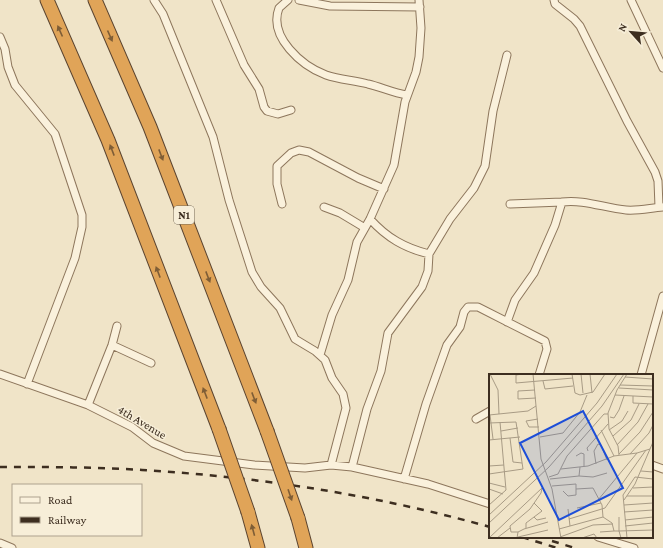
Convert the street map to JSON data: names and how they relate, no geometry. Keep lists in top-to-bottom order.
{
  "streets": {
    "highway": ["N1"],
    "street": ["4th Avenue"]
  },
  "legend": ["Road", "Railway"],
  "north": "top left"
}
